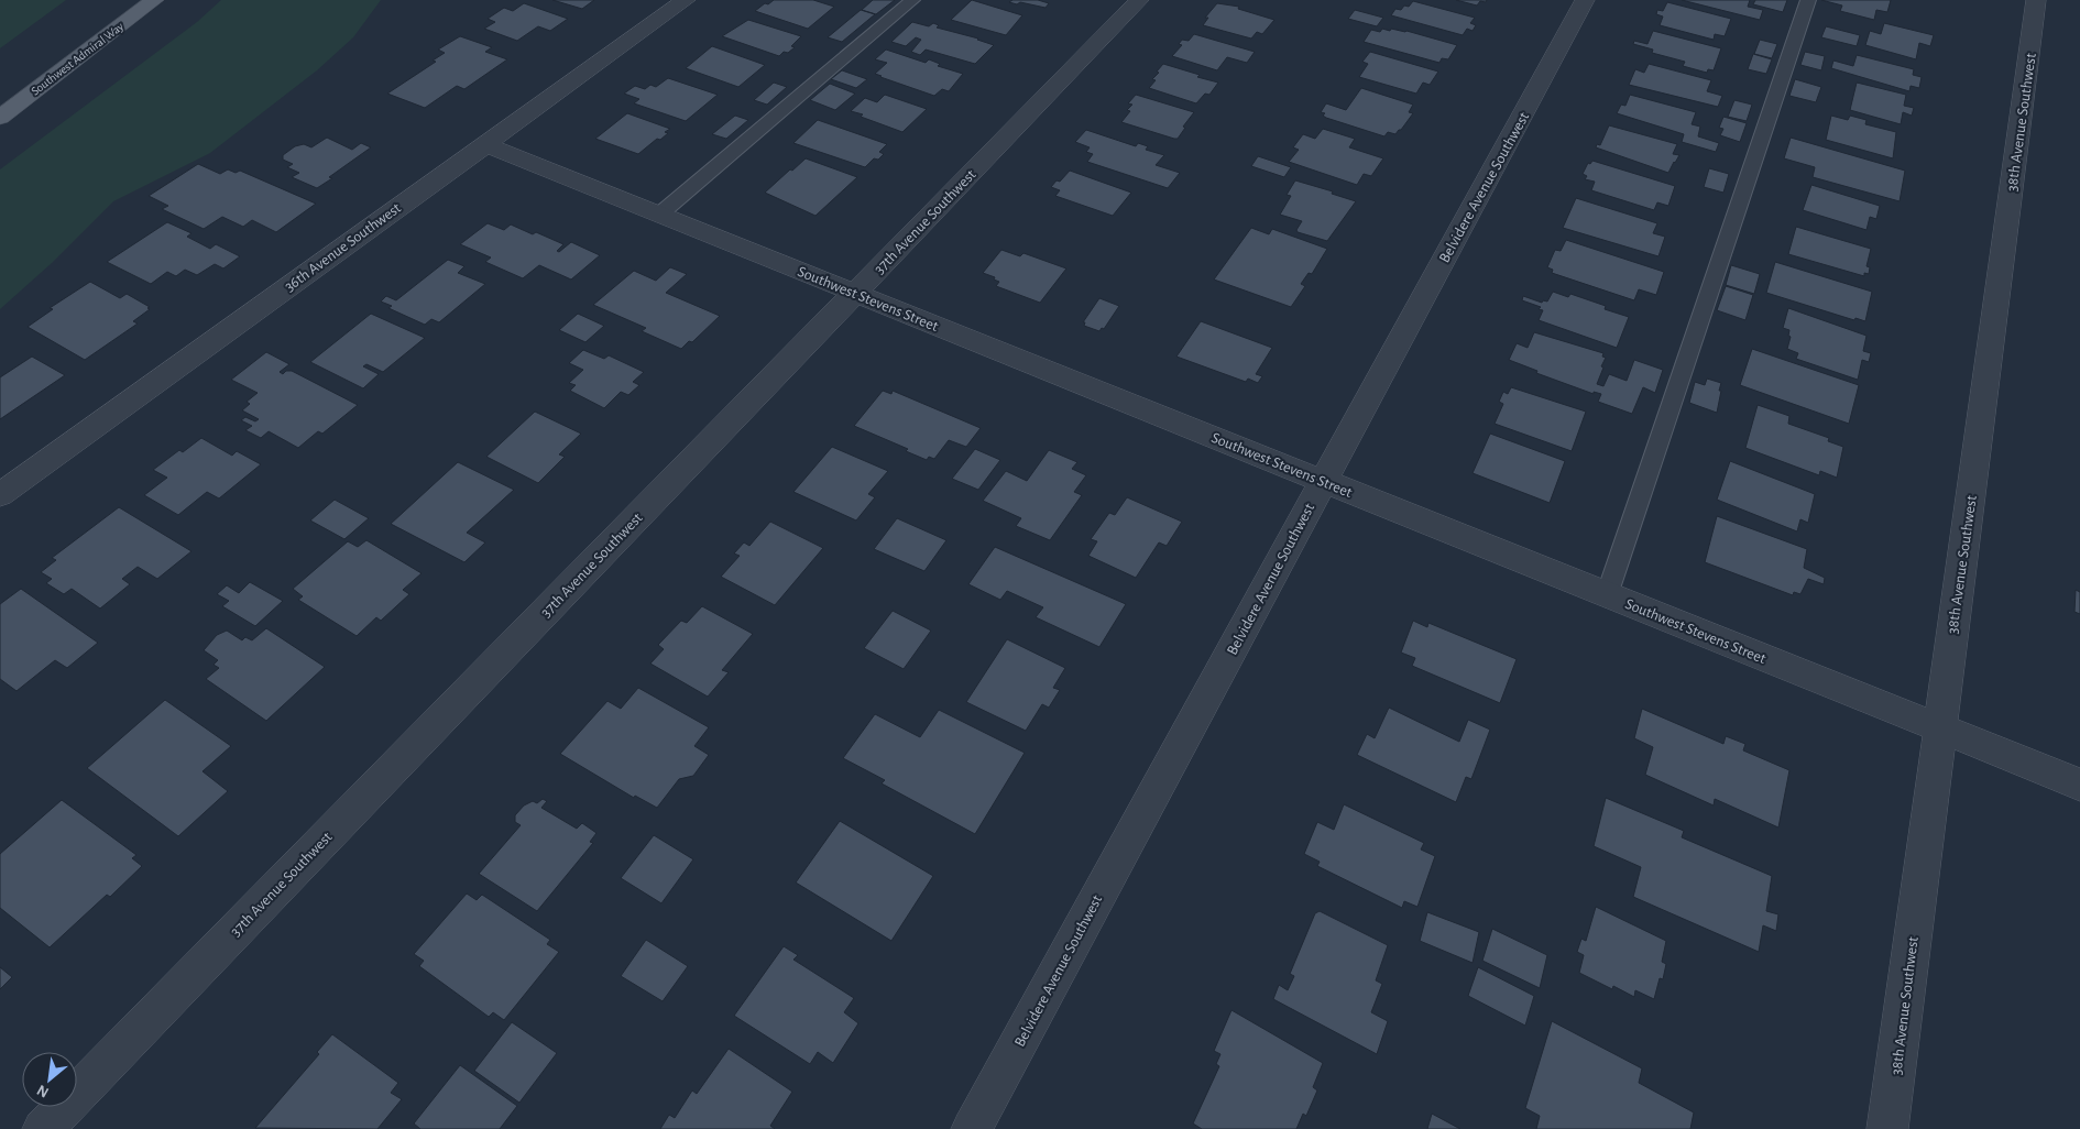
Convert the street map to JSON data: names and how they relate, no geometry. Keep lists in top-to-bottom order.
{
  "streets": {
    "main road": ["Southwest Admiral Way"],
    "street": [
      "38th Avenue Southwest",
      "Belvidere Avenue Southwest",
      "37th Avenue Southwest",
      "36th Avenue Southwest",
      "Southwest Stevens Street"
    ]
  },
  "crossings": [
    ["38th Avenue Southwest", "Southwest Stevens Street"],
    ["Belvidere Avenue Southwest", "Southwest Stevens Street"],
    ["37th Avenue Southwest", "Southwest Stevens Street"],
    ["36th Avenue Southwest", "Southwest Stevens Street"]
  ],
  "north": "bottom left"
}
